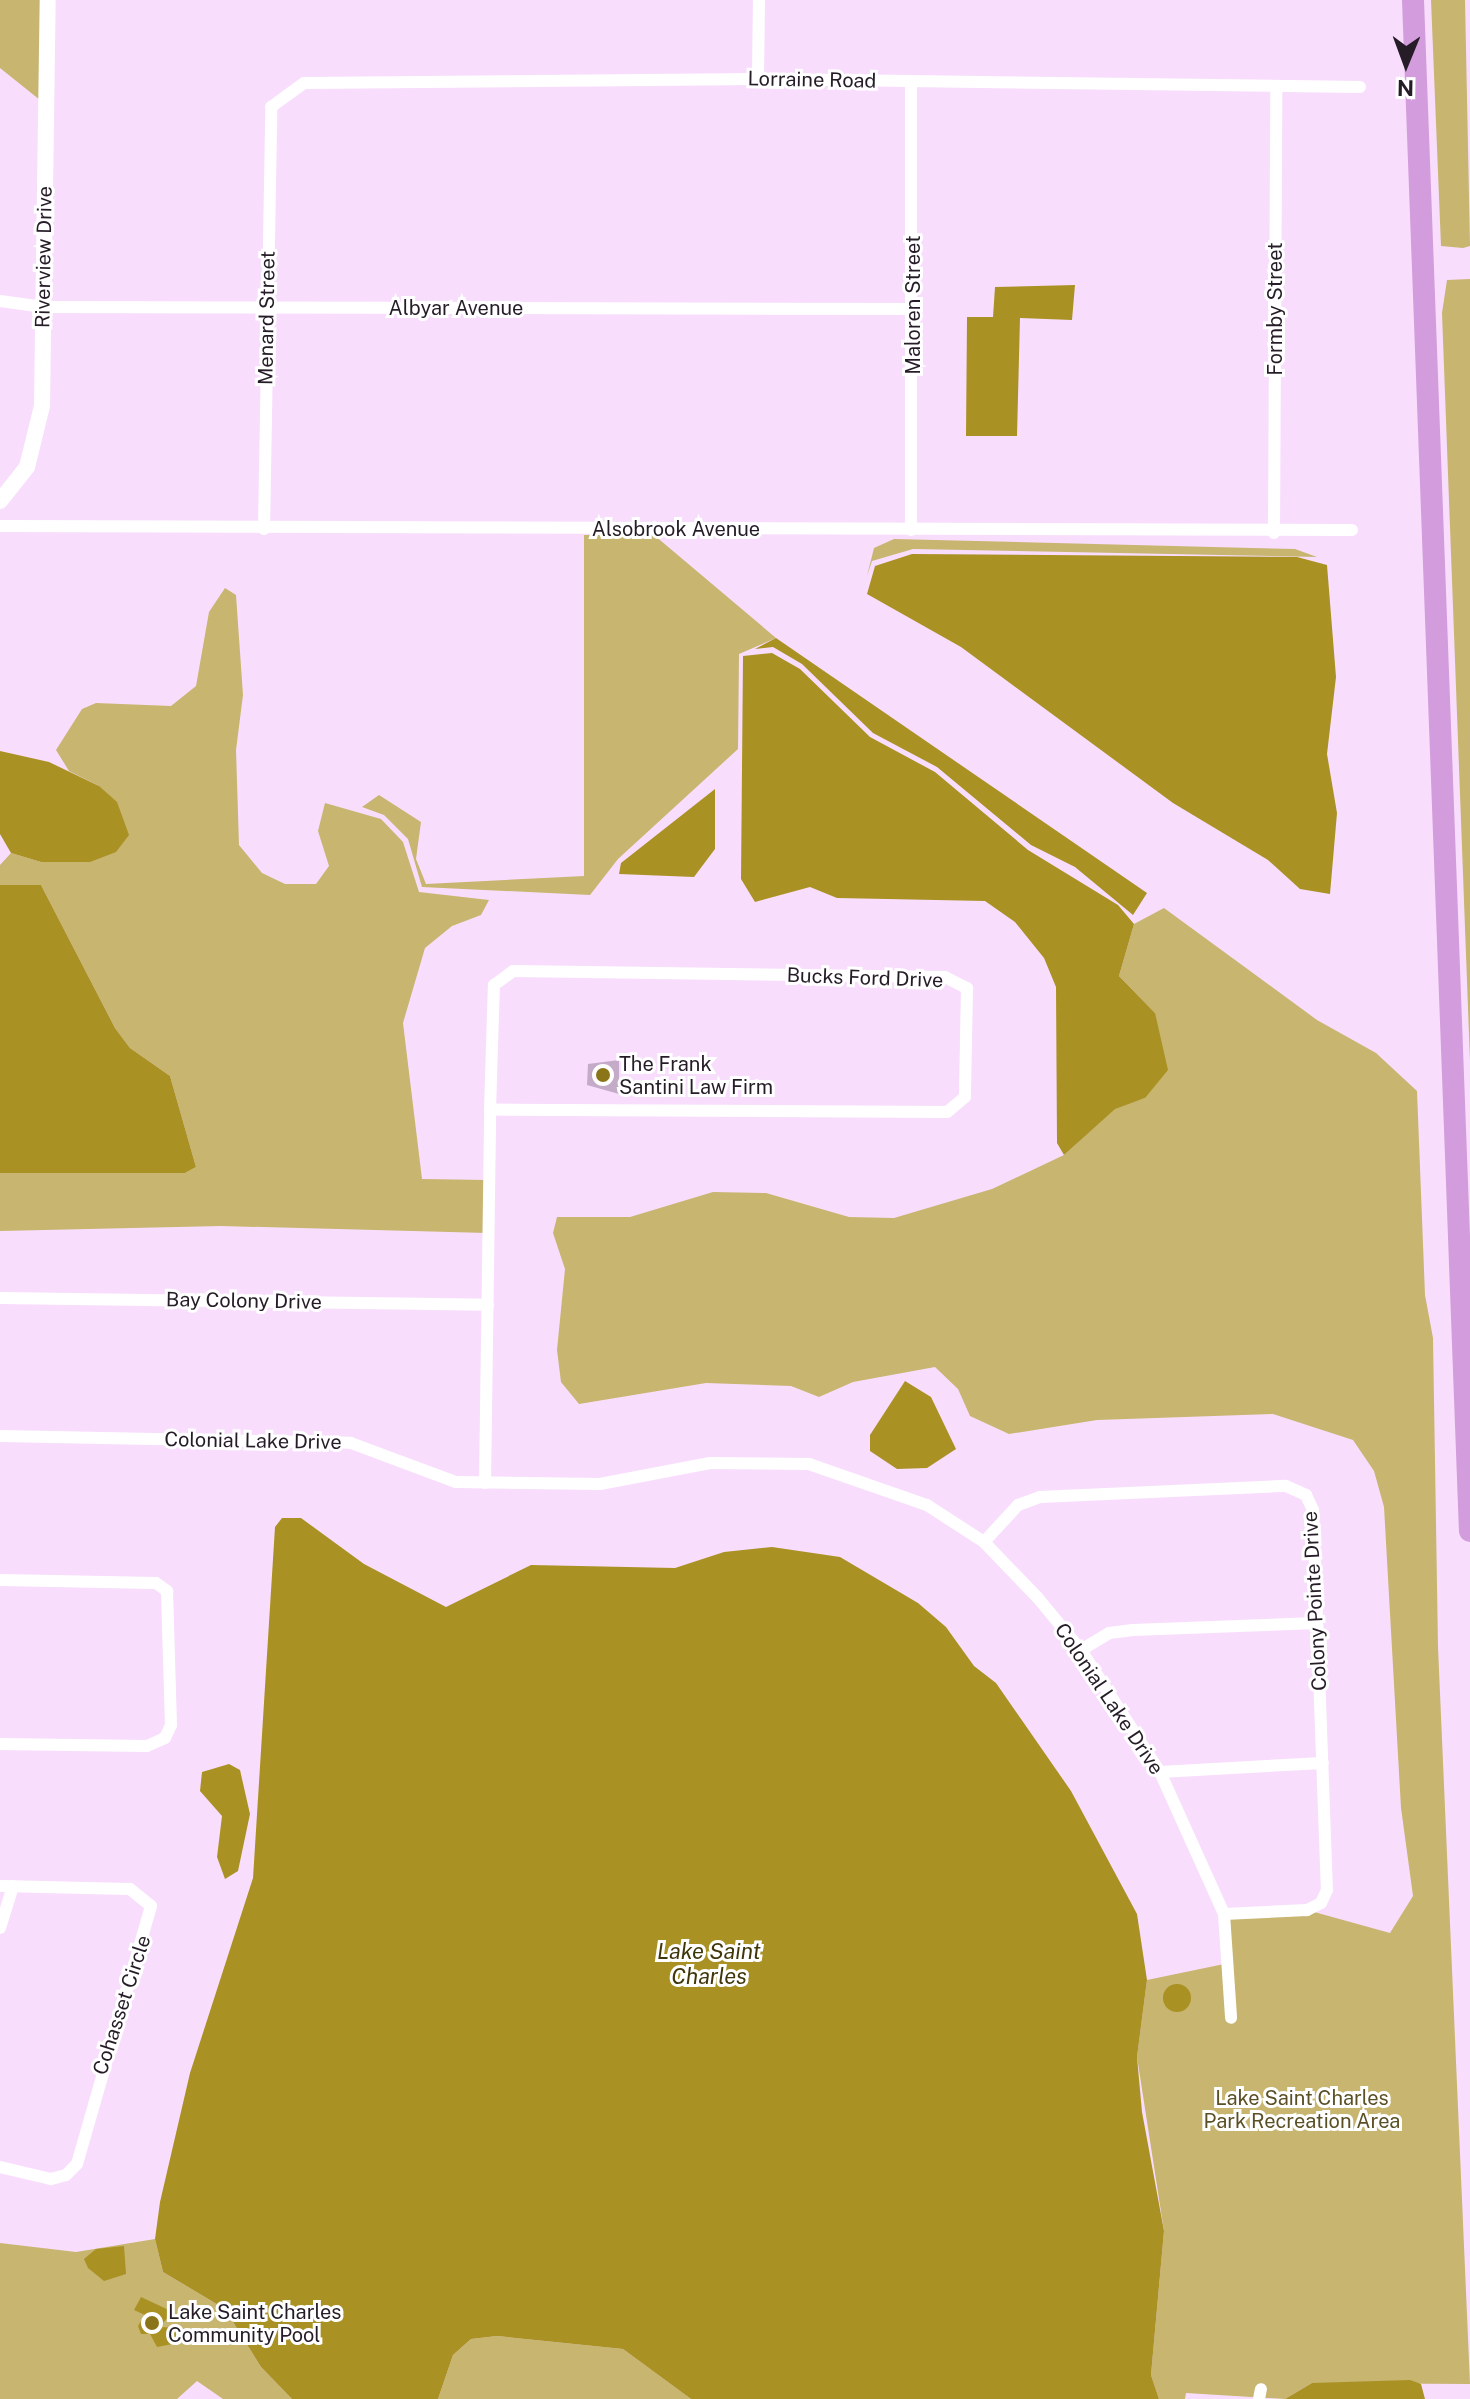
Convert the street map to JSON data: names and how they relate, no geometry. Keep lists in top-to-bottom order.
{
  "streets": {
    "street": [
      "Lorraine Road",
      "Riverview Drive",
      "Maloren Street",
      "Albyar Avenue",
      "Formby Street",
      "Menard Street",
      "Alsobrook Avenue",
      "Bucks Ford Drive",
      "Bay Colony Drive",
      "Colonial Lake Drive",
      "Colony Pointe Drive",
      "Cohasset Circle"
    ]
  },
  "crossings": [
    ["Lorraine Road", "Maloren Street"],
    ["Lorraine Road", "Formby Street"],
    ["Lorraine Road", "Menard Street"],
    ["Riverview Drive", "Albyar Avenue"],
    ["Maloren Street", "Albyar Avenue"],
    ["Maloren Street", "Alsobrook Avenue"],
    ["Albyar Avenue", "Menard Street"],
    ["Formby Street", "Alsobrook Avenue"],
    ["Menard Street", "Alsobrook Avenue"],
    ["Bucks Ford Drive", "Bay Colony Drive"],
    ["Bucks Ford Drive", "Colonial Lake Drive"],
    ["Colonial Lake Drive", "Colony Pointe Drive"]
  ],
  "water": ["Lake Saint Charles"],
  "parks": ["Lake Saint Charles Park Recreation Area"],
  "places": ["The Frank Santini Law Firm", "Lake Saint Charles Community Pool"],
  "north": "bottom"
}
